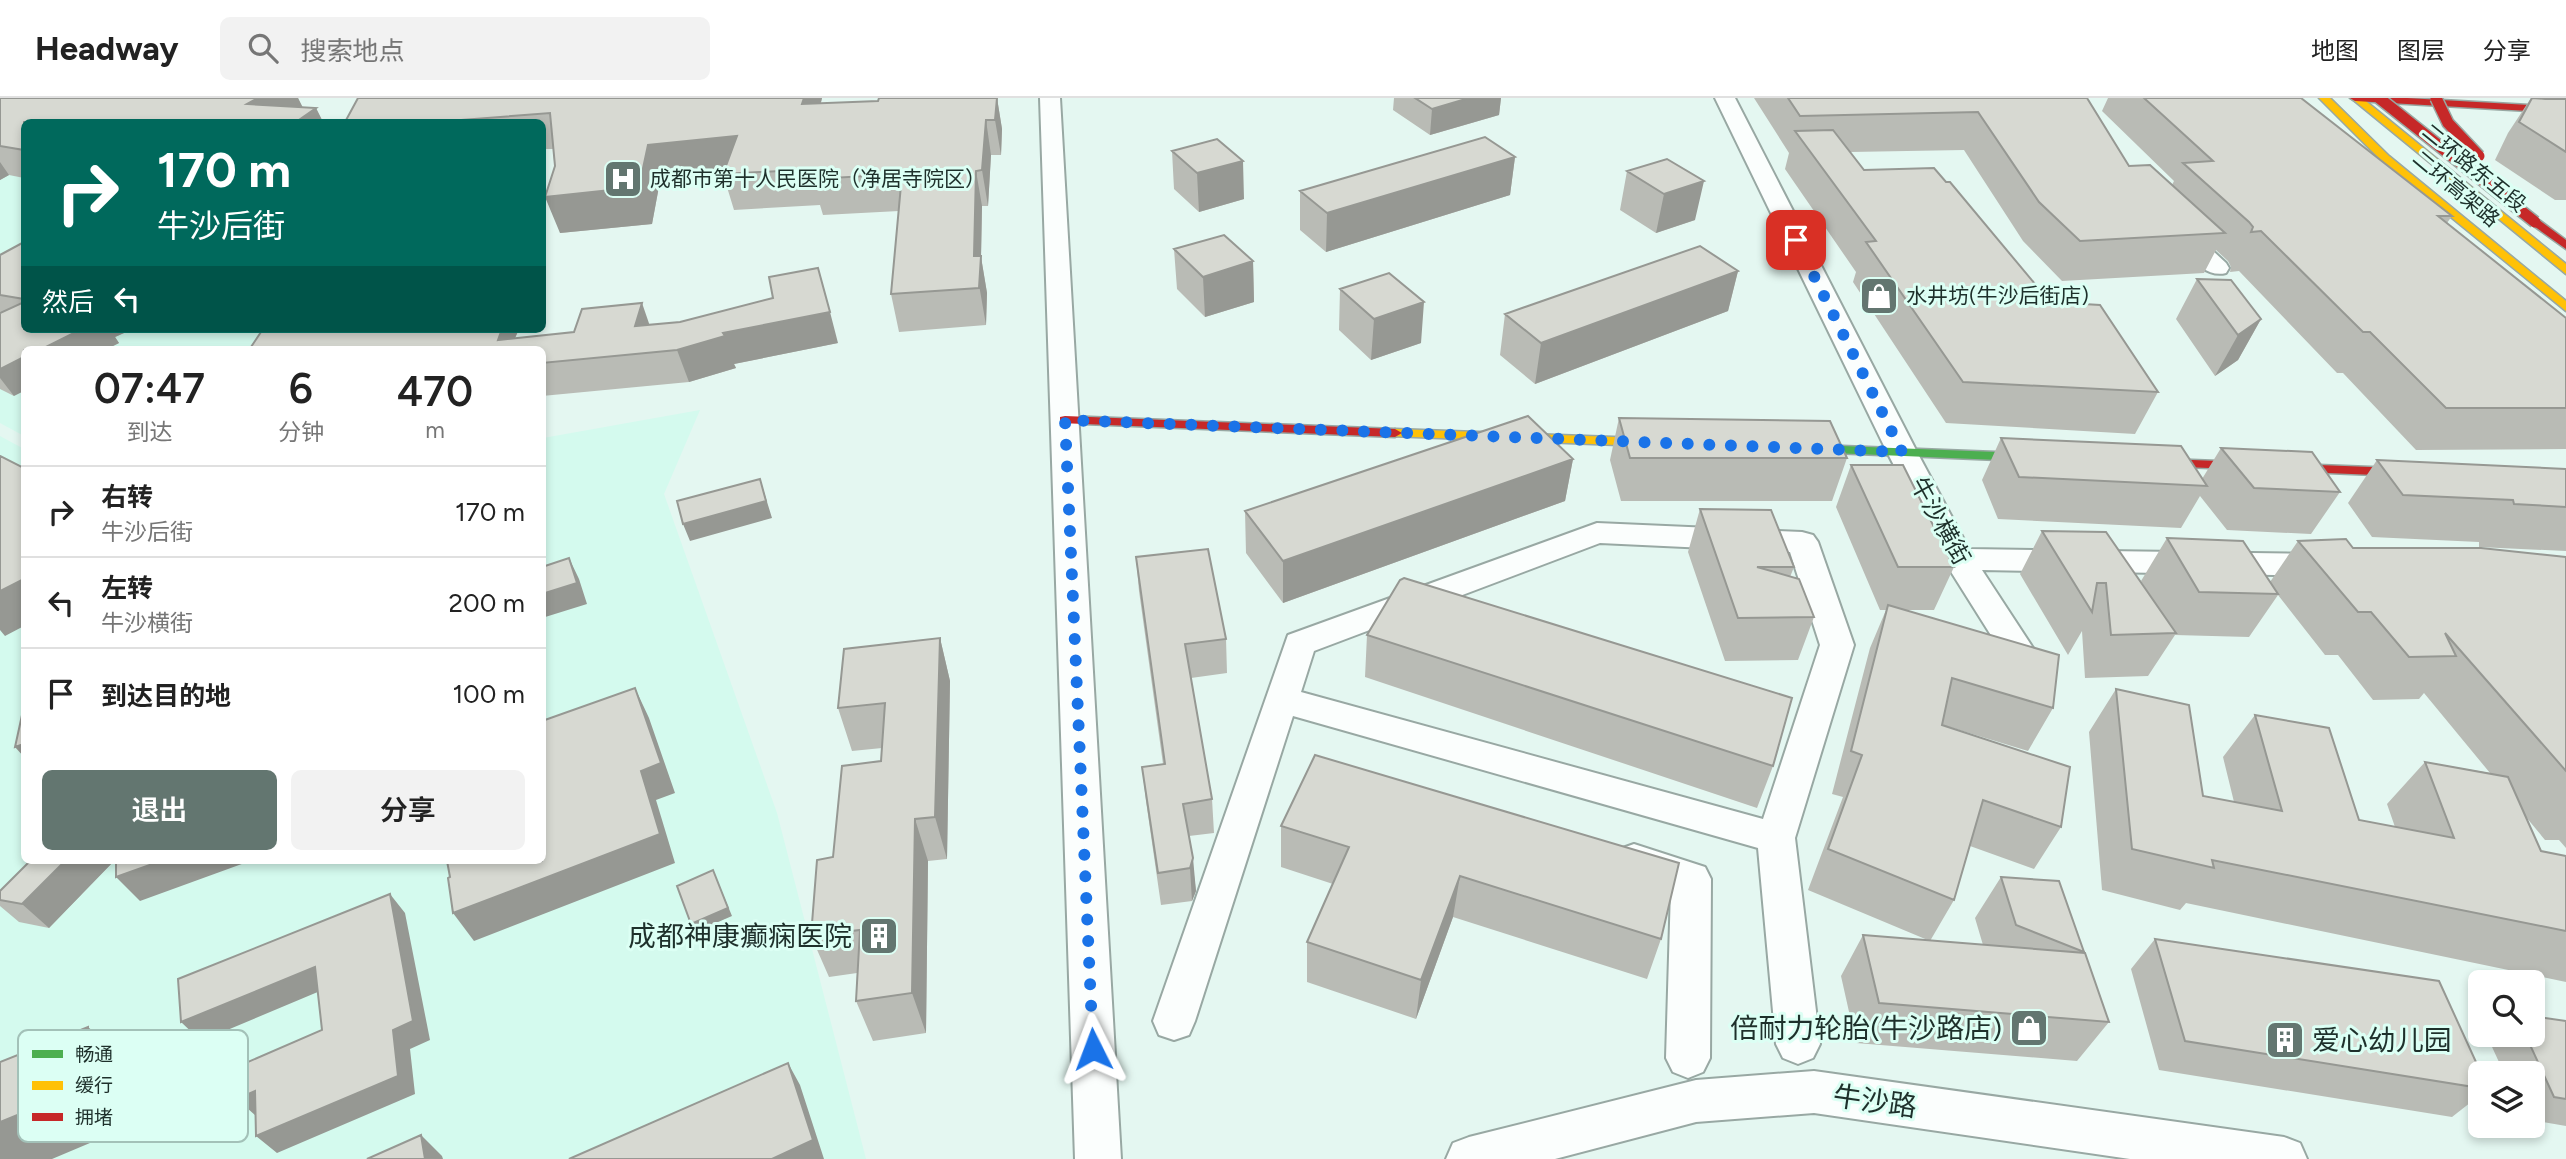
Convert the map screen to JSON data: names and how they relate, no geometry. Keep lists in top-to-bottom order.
{
  "streets": {
    "main road": ["二环路东五段", "二环高架路"],
    "street": ["牛沙横街", "牛沙路"]
  },
  "places": {
    "hospital": ["成都市第十人民医院（净居寺院区）"],
    "shop": ["水井坊(牛沙后街店)", "倍耐力轮胎(牛沙路店)"],
    "building": ["成都神康癫痫医院", "爱心幼儿园"]
  },
  "legend": ["畅通", "缓行", "拥堵"],
  "page": {
    "header": "Headway",
    "search": "搜索地点",
    "nav": ["地图", "图层", "分享"],
    "turn": ["170 m", "牛沙后街"],
    "then": "然后",
    "eta": [
      "07:47",
      "到达",
      "6",
      "分钟",
      "470",
      "m"
    ],
    "list": [
      {
        "name": "右转",
        "note": "牛沙后街",
        "value": "170 m"
      },
      {
        "name": "左转",
        "note": "牛沙横街",
        "value": "200 m"
      },
      {
        "name": "到达目的地",
        "value": "100 m"
      }
    ],
    "buttons": ["退出", "分享"]
  }
}
